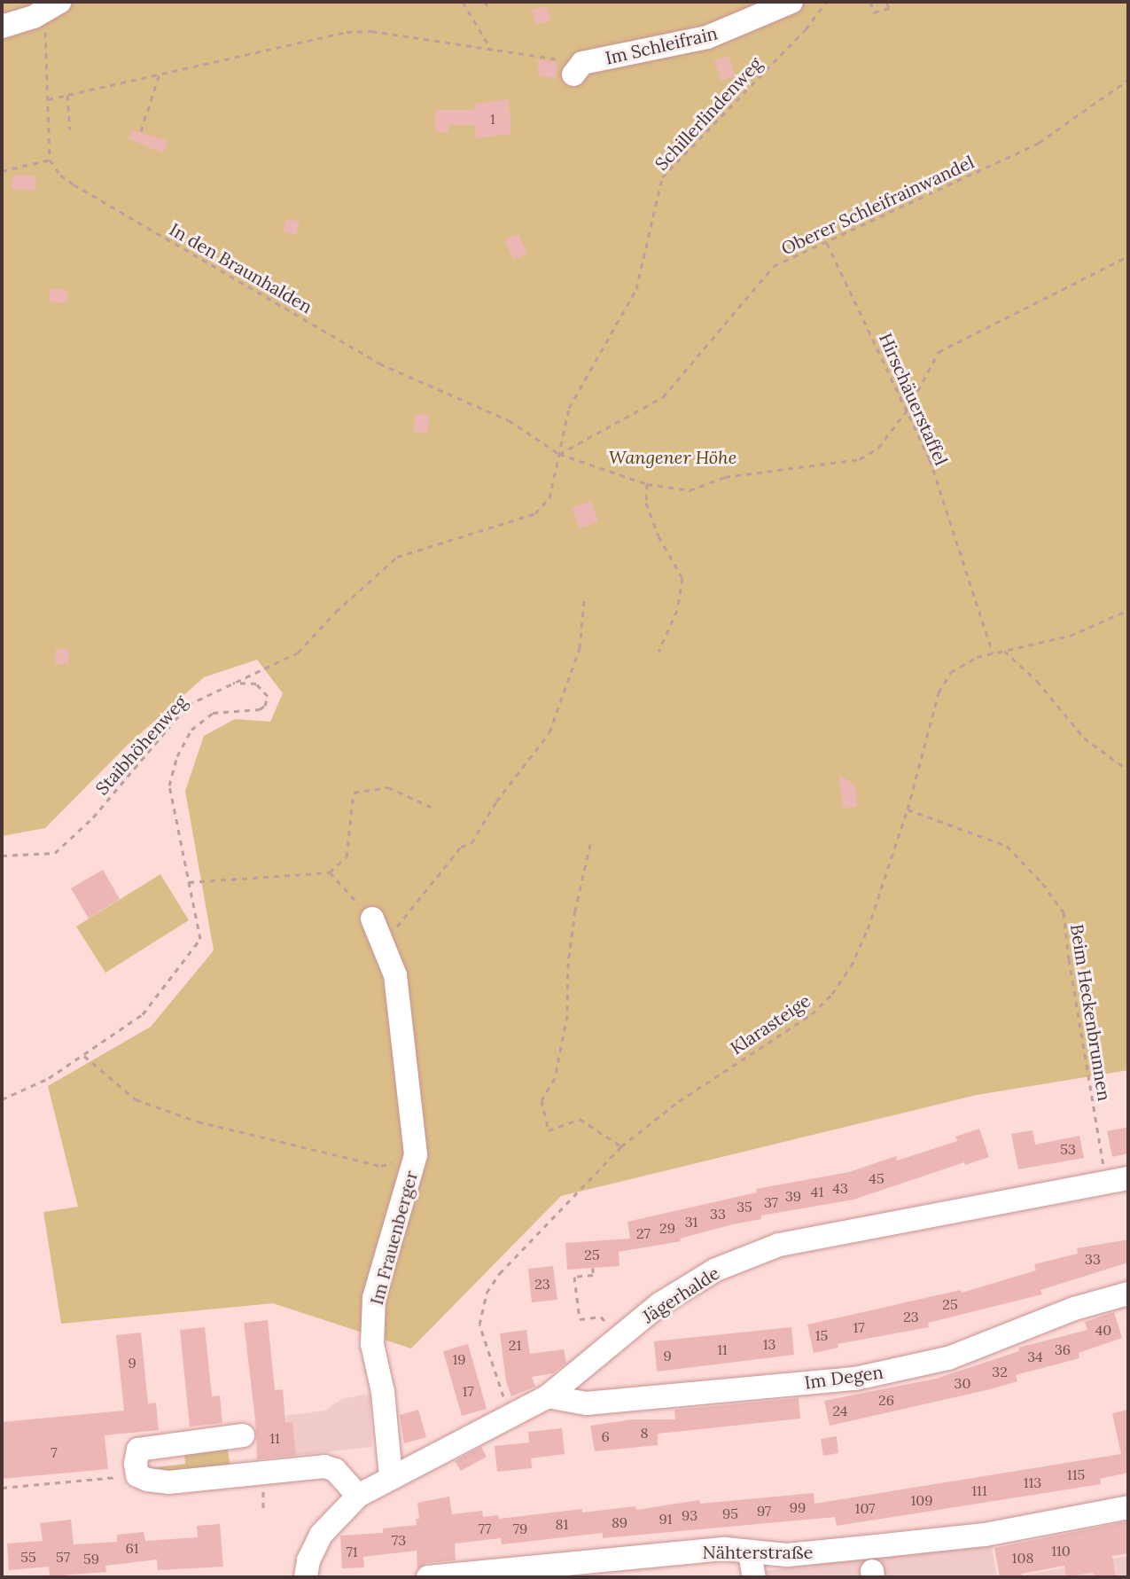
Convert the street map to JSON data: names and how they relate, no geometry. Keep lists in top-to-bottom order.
{
  "streets": {
    "street": [
      "Im Schleifrain",
      "Im Frauenberger",
      "Jägerhalde",
      "Im Degen",
      "Nähterstraße"
    ],
    "path": [
      "Schillerlindenweg",
      "Oberer Schleifrainwandel",
      "In den Braunhalden",
      "Hirschäuerstaffel",
      "Staibhöhenweg",
      "Beim Heckenbrunnen",
      "Klarasteige"
    ]
  },
  "crossings": [
    ["Schillerlindenweg", "Oberer Schleifrainwandel"],
    ["Schillerlindenweg", "In den Braunhalden"],
    ["Schillerlindenweg", "Staibhöhenweg"],
    ["Oberer Schleifrainwandel", "In den Braunhalden"],
    ["Oberer Schleifrainwandel", "Hirschäuerstaffel"],
    ["Oberer Schleifrainwandel", "Staibhöhenweg"],
    ["In den Braunhalden", "Hirschäuerstaffel"],
    ["In den Braunhalden", "Staibhöhenweg"],
    ["Hirschäuerstaffel", "Klarasteige"],
    ["Beim Heckenbrunnen", "Klarasteige"],
    ["Beim Heckenbrunnen", "Jägerhalde"],
    ["Klarasteige", "Jägerhalde"],
    ["Im Frauenberger", "Jägerhalde"],
    ["Jägerhalde", "Im Degen"]
  ],
  "parks": ["Wangener Höhe"],
  "house_numbers": [
    "1",
    "53",
    "45",
    "43",
    "41",
    "39",
    "37",
    "35",
    "33",
    "31",
    "29",
    "27",
    "25",
    "33",
    "23",
    "25",
    "23",
    "17",
    "40",
    "15",
    "13",
    "21",
    "11",
    "36",
    "9",
    "34",
    "19",
    "9",
    "32",
    "30",
    "17",
    "26",
    "24",
    "8",
    "6",
    "11",
    "7",
    "115",
    "113",
    "111",
    "109",
    "99",
    "107",
    "97",
    "95",
    "93",
    "91",
    "89",
    "81",
    "77",
    "79",
    "73",
    "61",
    "110",
    "71",
    "55",
    "57",
    "108",
    "59"
  ]
}
